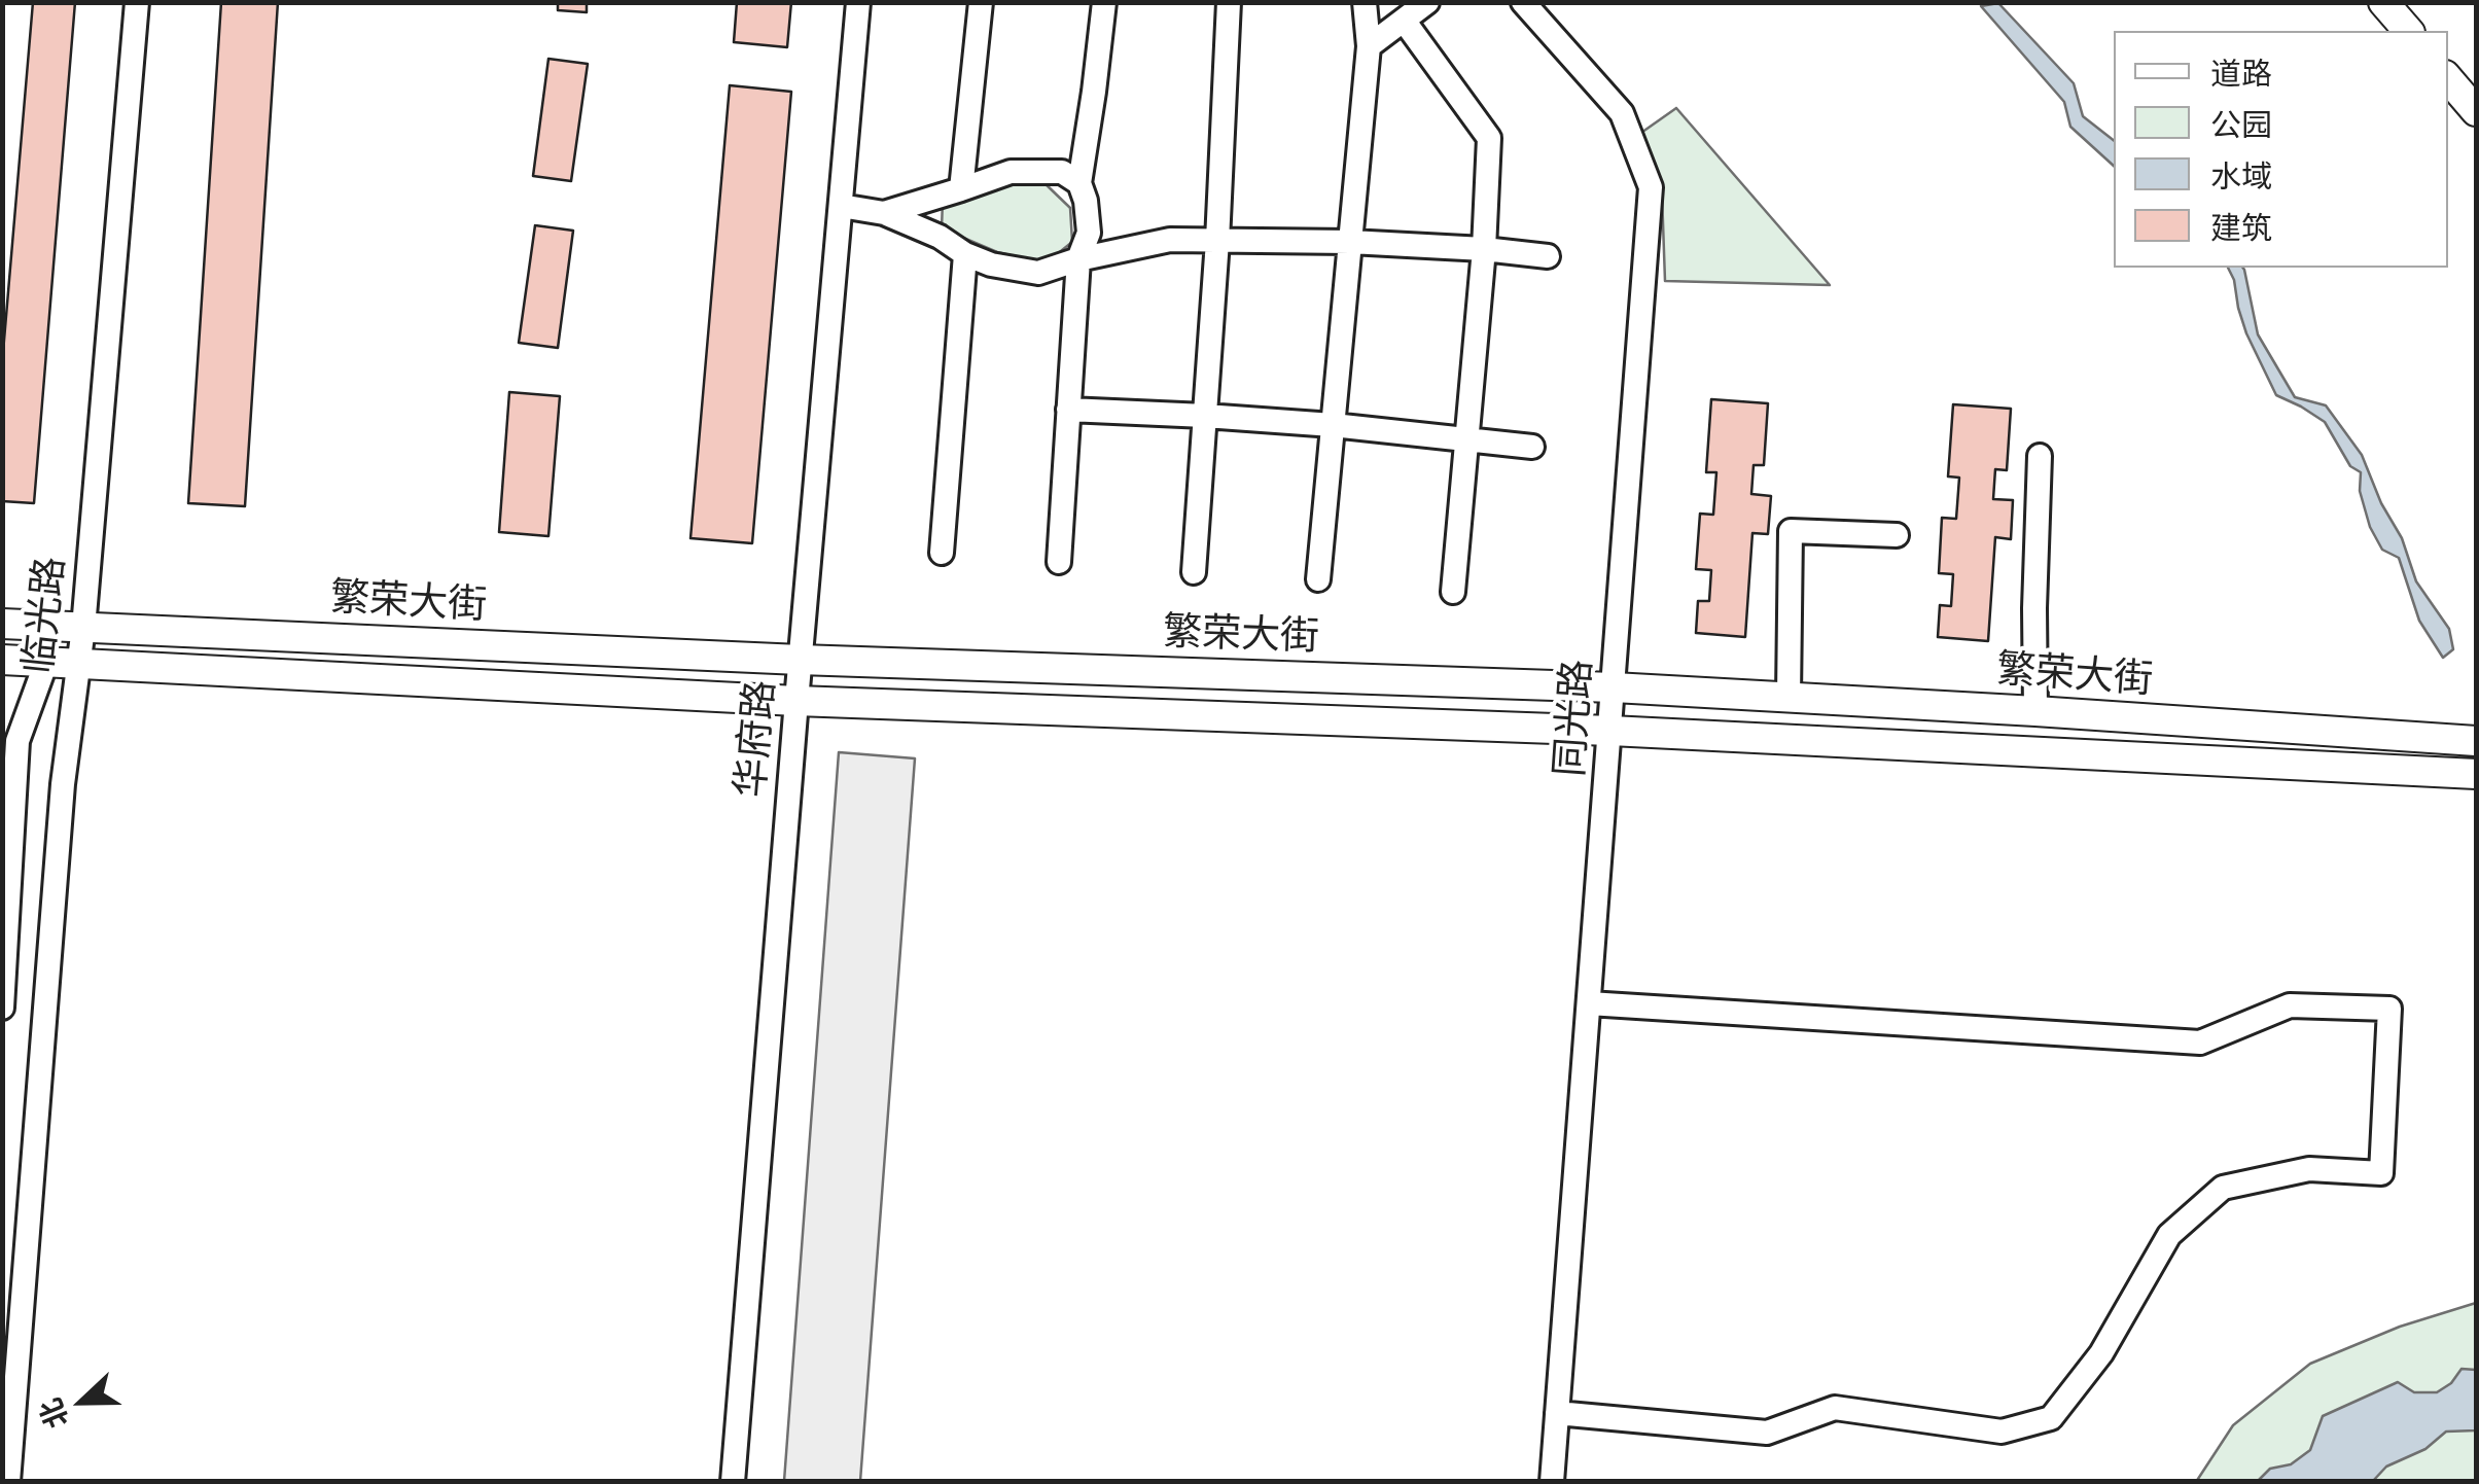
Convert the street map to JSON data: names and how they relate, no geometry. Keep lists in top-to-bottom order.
{
  "streets": {
    "main road": ["繁荣大街"],
    "street": ["临光路", "同光路", "华府路"]
  },
  "crossings": [
    ["繁荣大街", "临光路"],
    ["繁荣大街", "同光路"],
    ["繁荣大街", "华府路"]
  ],
  "legend": [
    "道路",
    "公园",
    "水域",
    "建筑"
  ],
  "north": "left"
}
